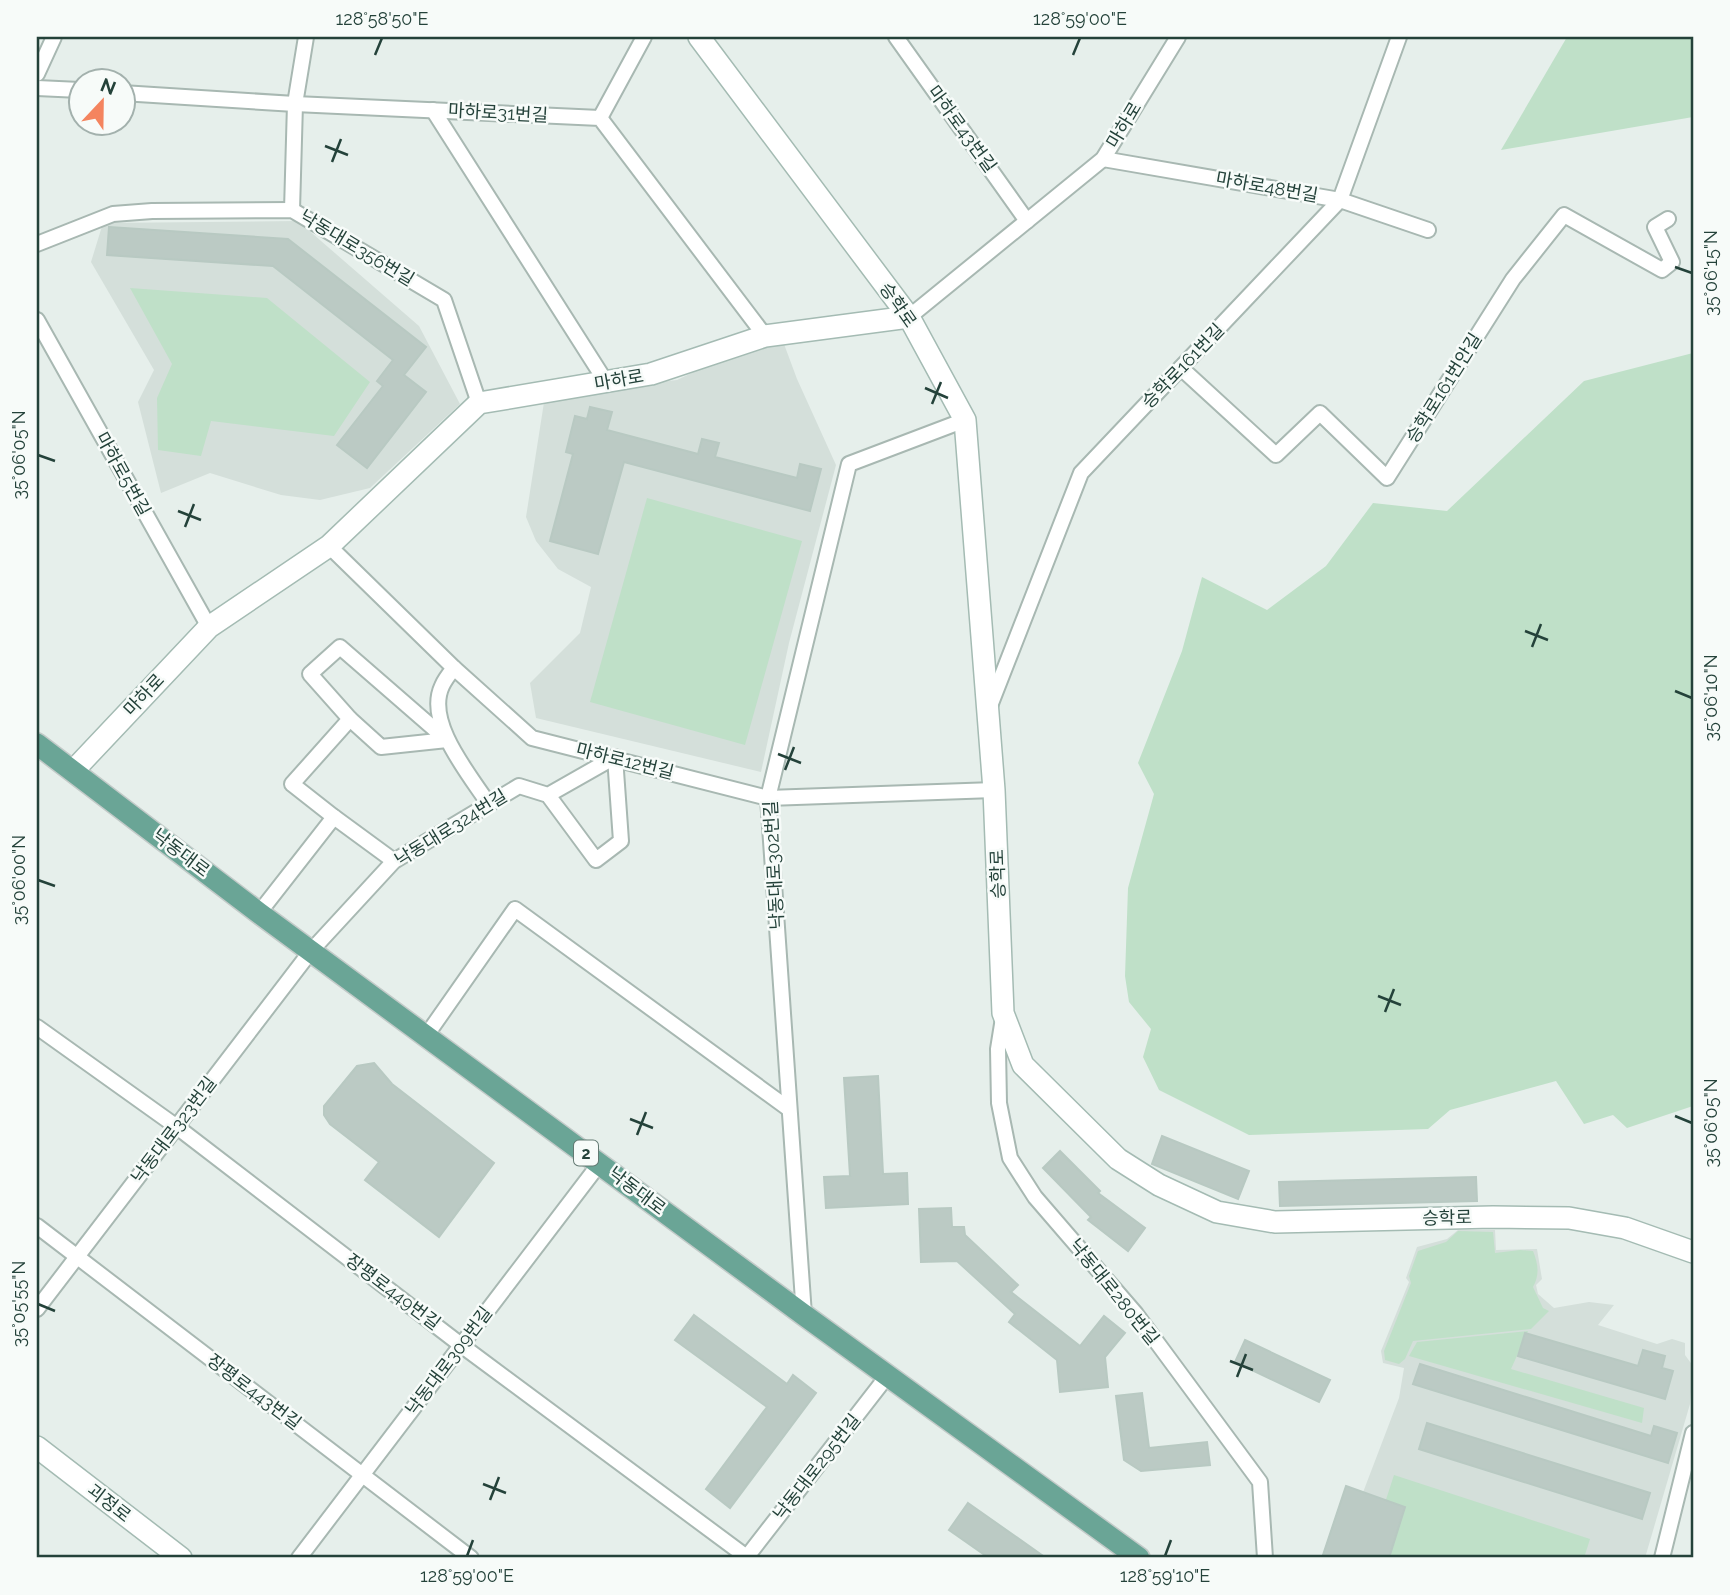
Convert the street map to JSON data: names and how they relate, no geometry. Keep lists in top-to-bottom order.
{
  "streets": {
    "main road": ["낙동대로", "2"],
    "street": [
      "마하로31번길",
      "마하로",
      "마하로43번길",
      "마하로48번길",
      "낙동대로356번길",
      "승학로",
      "승학로161번길",
      "승학로161번안길",
      "마하로5번길",
      "마하로12번길",
      "낙동대로324번길",
      "낙동대로302번길",
      "낙동대로323번길",
      "장평로449번길",
      "낙동대로280번길",
      "낙동대로309번길",
      "장평로443번길",
      "낙동대로295번길",
      "괴정로"
    ]
  },
  "crossings": [
    ["마하로", "마하로43번길"],
    ["마하로", "마하로48번길"],
    ["마하로", "낙동대로356번길"],
    ["마하로", "승학로"],
    ["마하로", "마하로5번길"],
    ["마하로", "마하로12번길"],
    ["마하로", "낙동대로"],
    ["마하로48번길", "승학로161번길"],
    ["승학로", "승학로161번길"],
    ["승학로", "마하로12번길"],
    ["승학로", "낙동대로302번길"],
    ["승학로", "낙동대로280번길"],
    ["승학로161번길", "승학로161번안길"],
    ["마하로12번길", "낙동대로302번길"],
    ["낙동대로324번길", "낙동대로"],
    ["낙동대로324번길", "낙동대로323번길"],
    ["낙동대로", "낙동대로302번길"],
    ["낙동대로", "낙동대로323번길"],
    ["낙동대로", "낙동대로309번길"],
    ["낙동대로", "낙동대로295번길"],
    ["낙동대로323번길", "장평로449번길"],
    ["낙동대로323번길", "장평로443번길"],
    ["장평로449번길", "낙동대로309번길"],
    ["장평로449번길", "낙동대로295번길"],
    ["낙동대로309번길", "장평로443번길"]
  ],
  "north": "top",
  "coordinates": [
    "128°58'50\"E",
    "128°59'00\"E",
    "35°06'15\"N",
    "35°06'05\"N",
    "35°06'10\"N",
    "35°06'00\"N",
    "35°05'55\"N",
    "128°59'10\"E"
  ]
}
